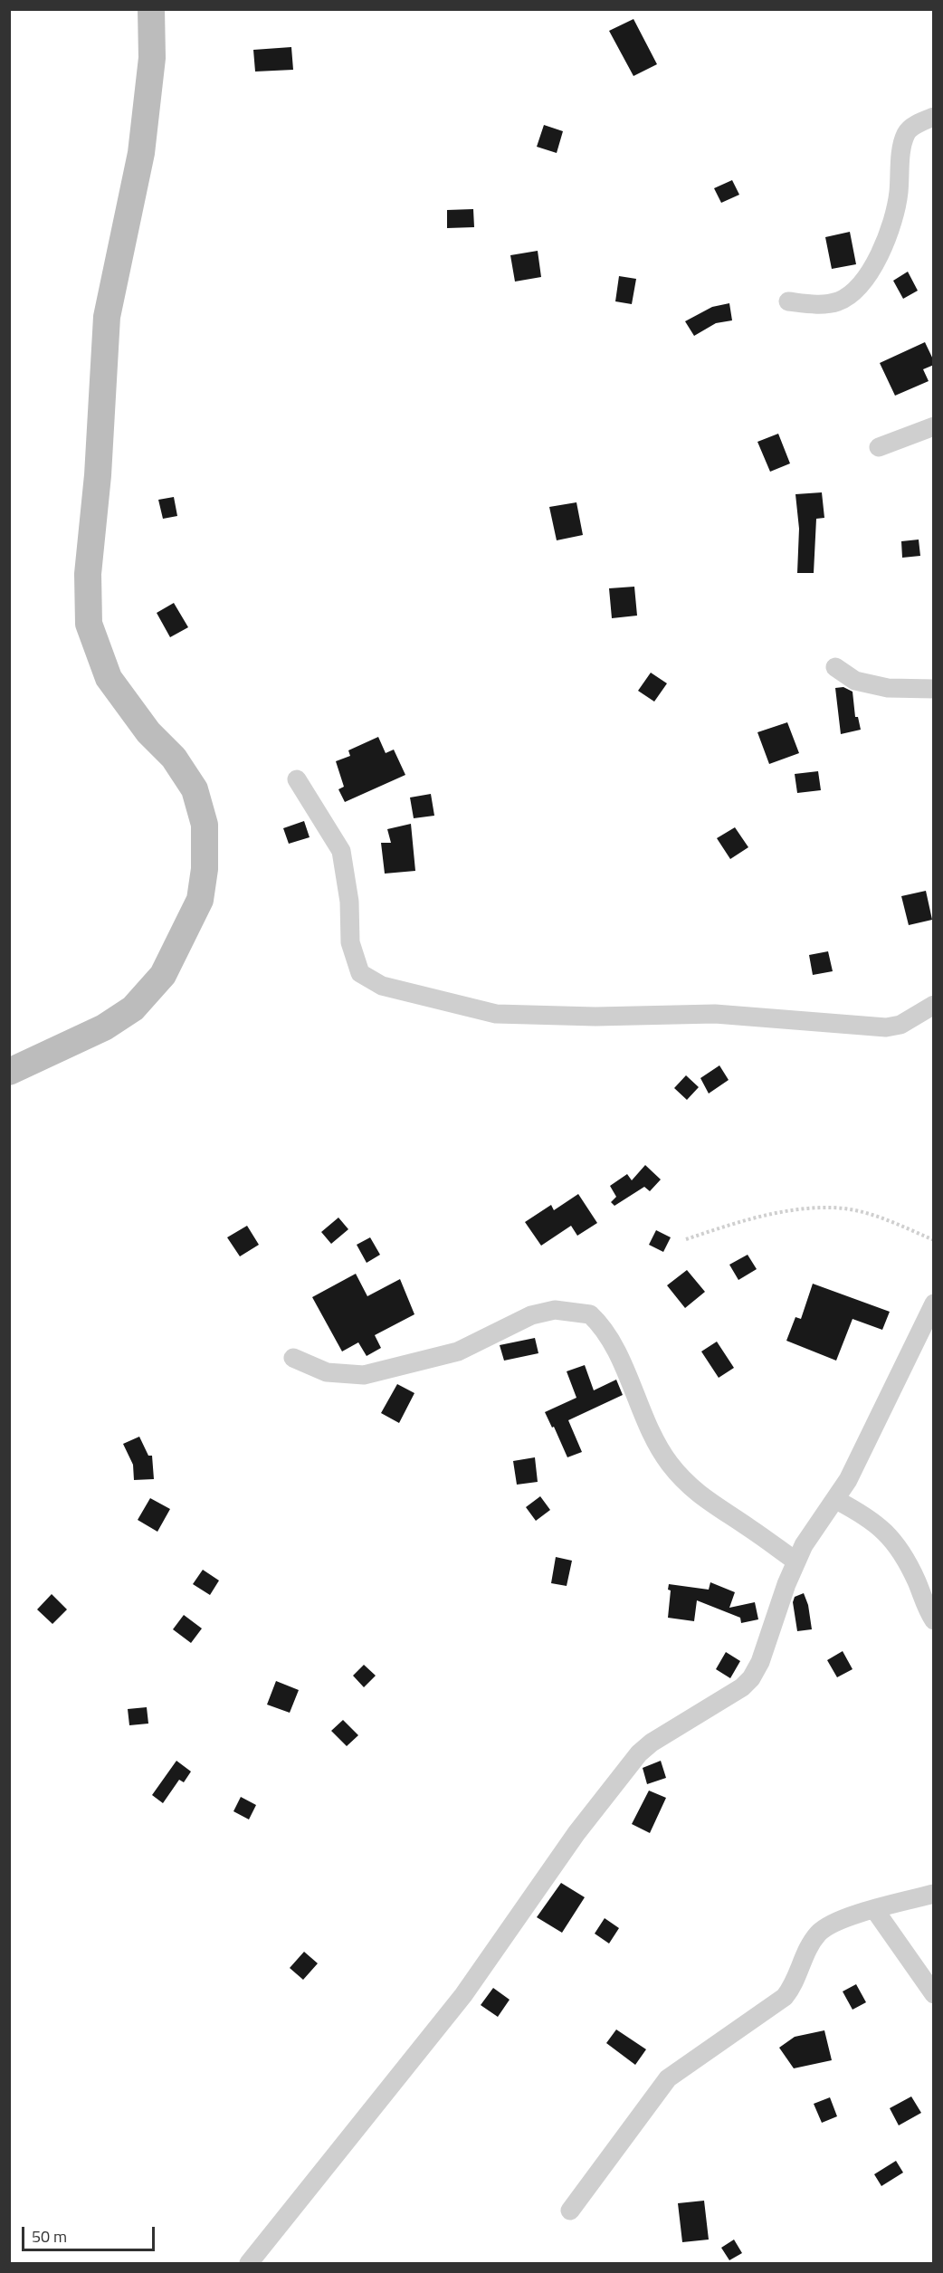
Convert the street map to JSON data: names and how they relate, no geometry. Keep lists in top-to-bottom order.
{
  "scale_bar": "50 m"
}
